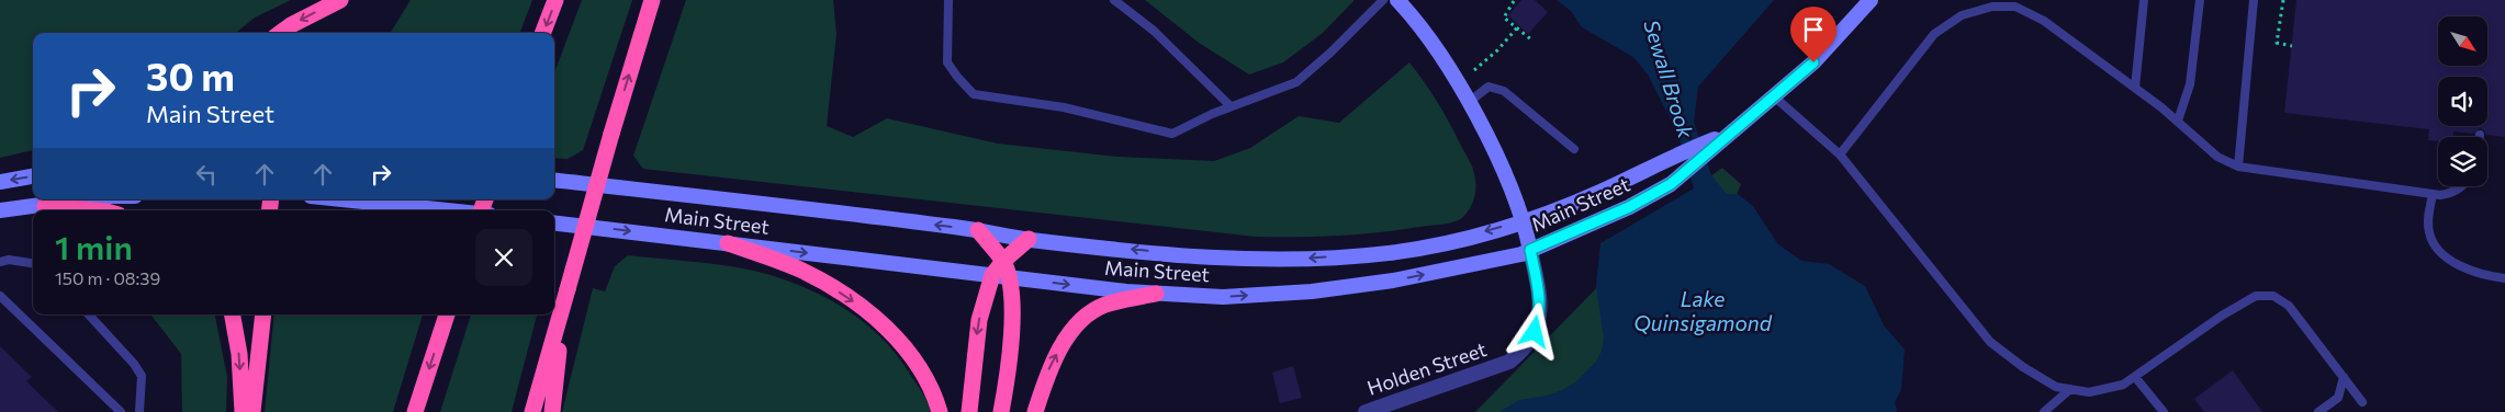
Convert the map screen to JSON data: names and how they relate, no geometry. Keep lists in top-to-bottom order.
{
  "streets": {
    "main road": ["Main Street"],
    "street": ["Holden Street"]
  },
  "crossings": [
    ["Main Street", "Holden Street"]
  ],
  "water": ["Sewall Brook", "Lake Quinsigamond"],
  "north": "bottom right",
  "page": {
    "turn": ["30 m", "Main Street"],
    "heading": ["1 min", "150 m · 08:39"]
  }
}
